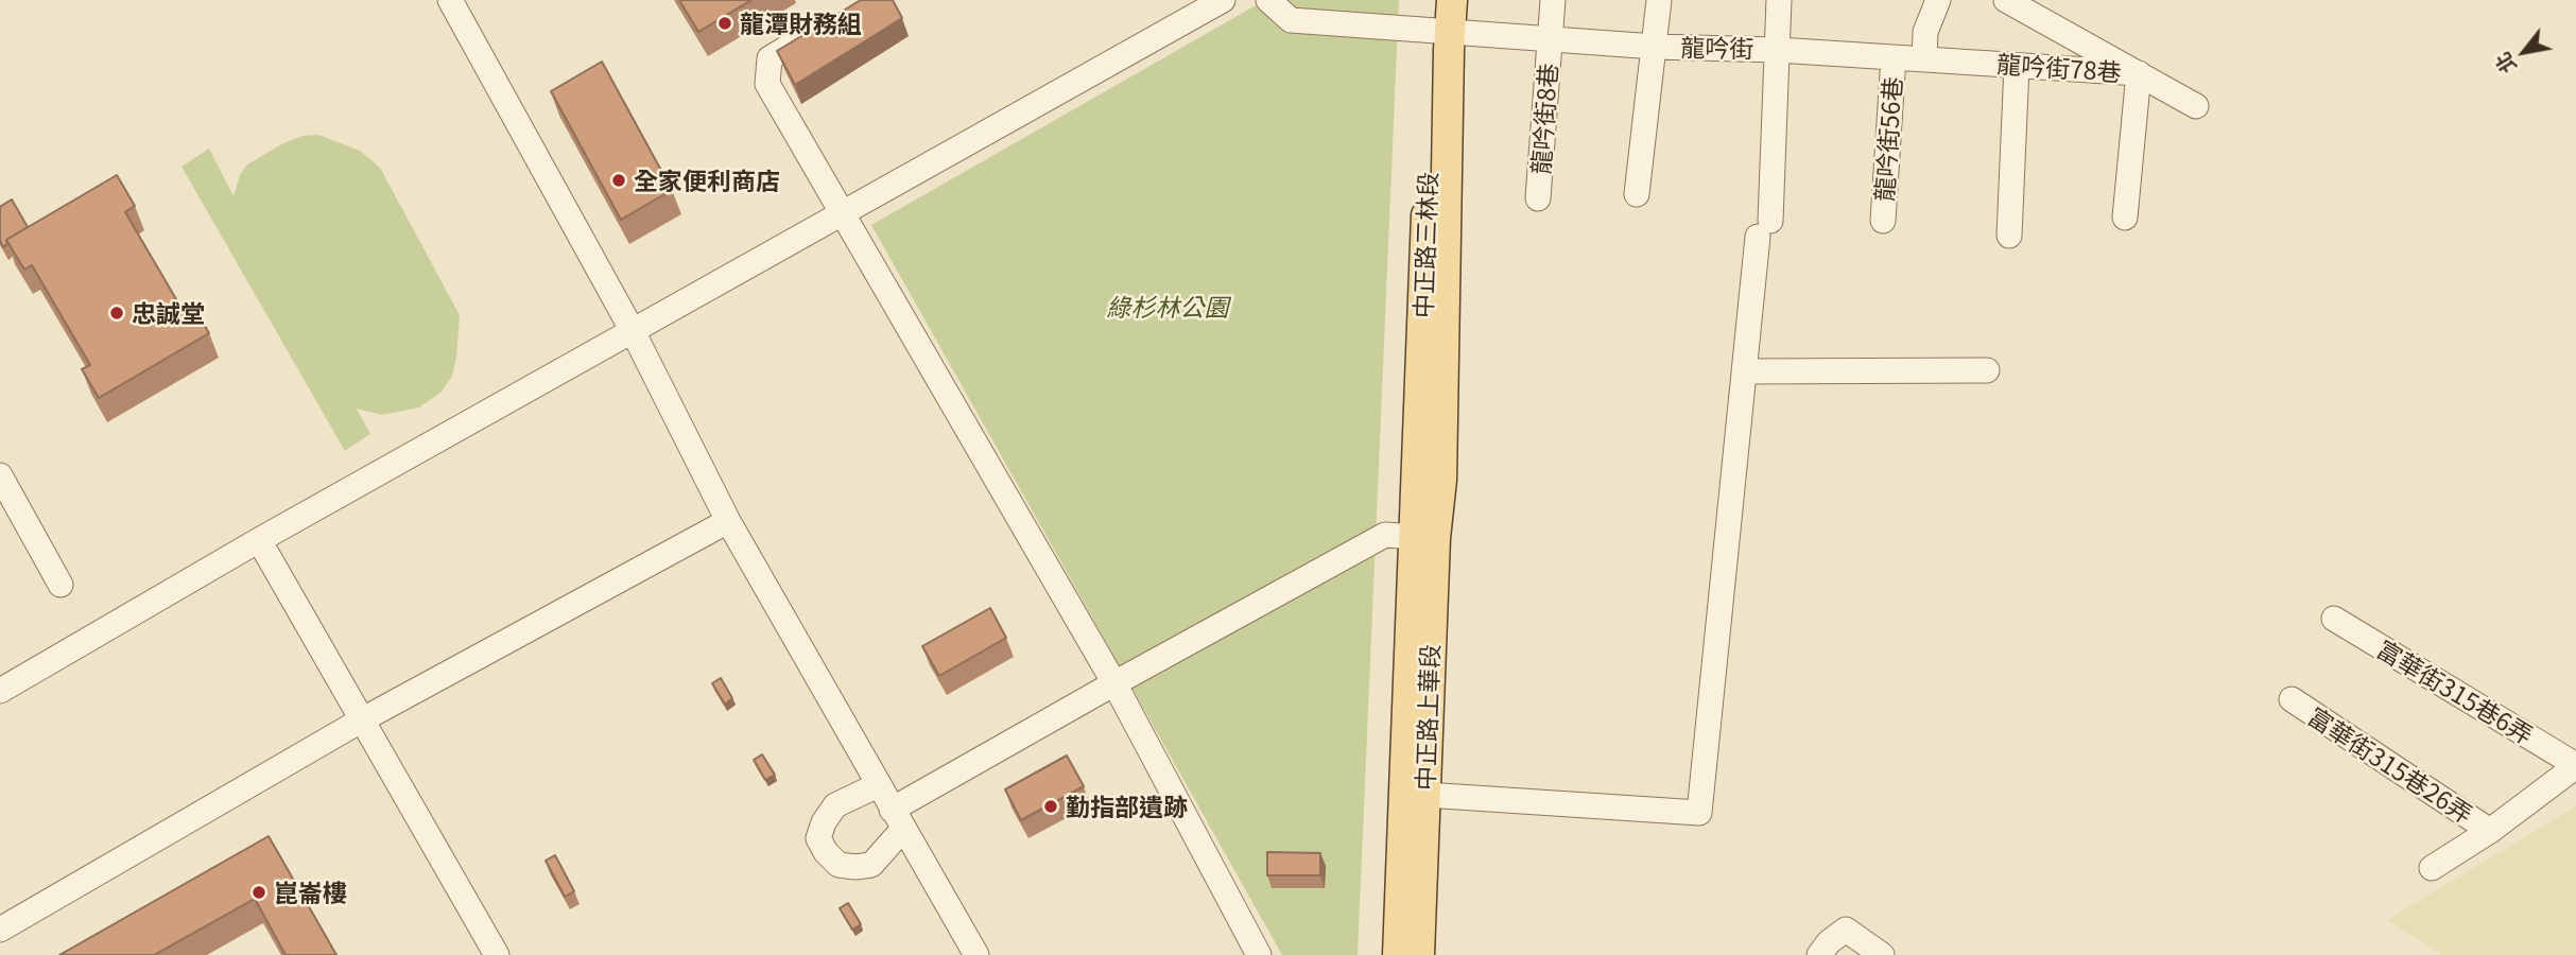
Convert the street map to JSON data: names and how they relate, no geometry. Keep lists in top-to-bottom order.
{
  "streets": {
    "main road": ["中正路三林段", "中正路上華段"],
    "street": [
      "龍吟街",
      "龍吟街78巷",
      "龍吟街8巷",
      "龍吟街56巷",
      "富華街315巷6弄",
      "富華街315巷26弄"
    ]
  },
  "crossings": [
    ["龍吟街", "龍吟街78巷"],
    ["龍吟街", "龍吟街8巷"],
    ["龍吟街", "龍吟街56巷"],
    ["龍吟街", "中正路三林段"],
    ["中正路三林段", "中正路上華段"]
  ],
  "parks": ["綠杉林公園"],
  "places": [
    "龍潭財務組",
    "全家便利商店",
    "忠誠堂",
    "勤指部遺跡",
    "崑崙樓"
  ],
  "north": "bottom left"
}
